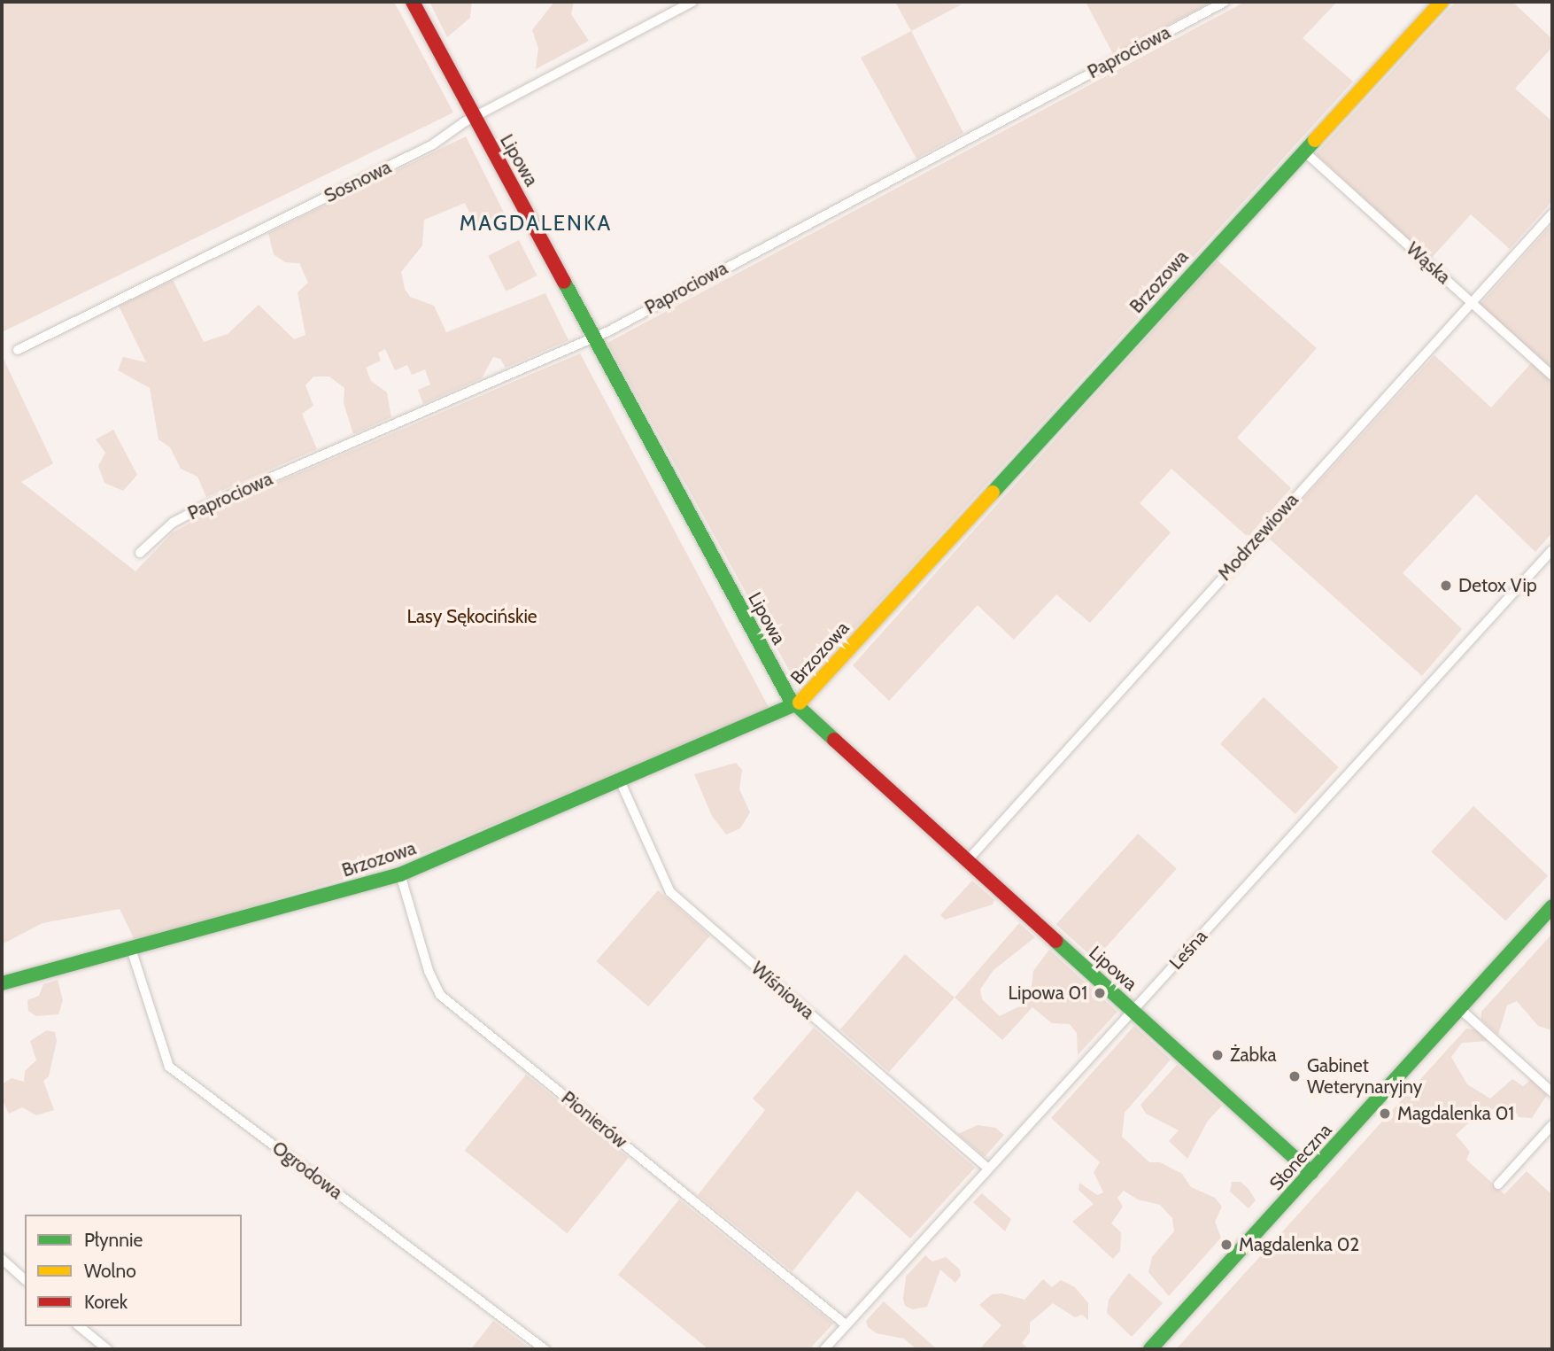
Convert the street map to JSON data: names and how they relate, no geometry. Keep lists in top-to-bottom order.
{
  "streets": {
    "street": [
      "Paprociowa",
      "Lipowa",
      "Sosnowa",
      "Wąska",
      "Brzozowa",
      "Modrzewiowa",
      "Leśna",
      "Wiśniowa",
      "Pionierów",
      "Słoneczna",
      "Ogrodowa"
    ]
  },
  "crossings": [
    ["Paprociowa", "Lipowa"],
    ["Lipowa", "Sosnowa"],
    ["Lipowa", "Brzozowa"],
    ["Lipowa", "Modrzewiowa"],
    ["Lipowa", "Leśna"],
    ["Lipowa", "Słoneczna"],
    ["Wąska", "Brzozowa"],
    ["Wąska", "Modrzewiowa"],
    ["Brzozowa", "Wiśniowa"],
    ["Brzozowa", "Pionierów"],
    ["Brzozowa", "Ogrodowa"],
    ["Leśna", "Wiśniowa"],
    ["Leśna", "Pionierów"]
  ],
  "districts": ["MAGDALENKA"],
  "parks": ["Lasy Sękocińskie"],
  "places": [
    "Detox Vip",
    "Lipowa 01",
    "Żabka",
    "Gabinet Weterynaryjny",
    "Magdalenka 01",
    "Magdalenka 02"
  ],
  "legend": ["Płynnie", "Wolno", "Korek"]
}
